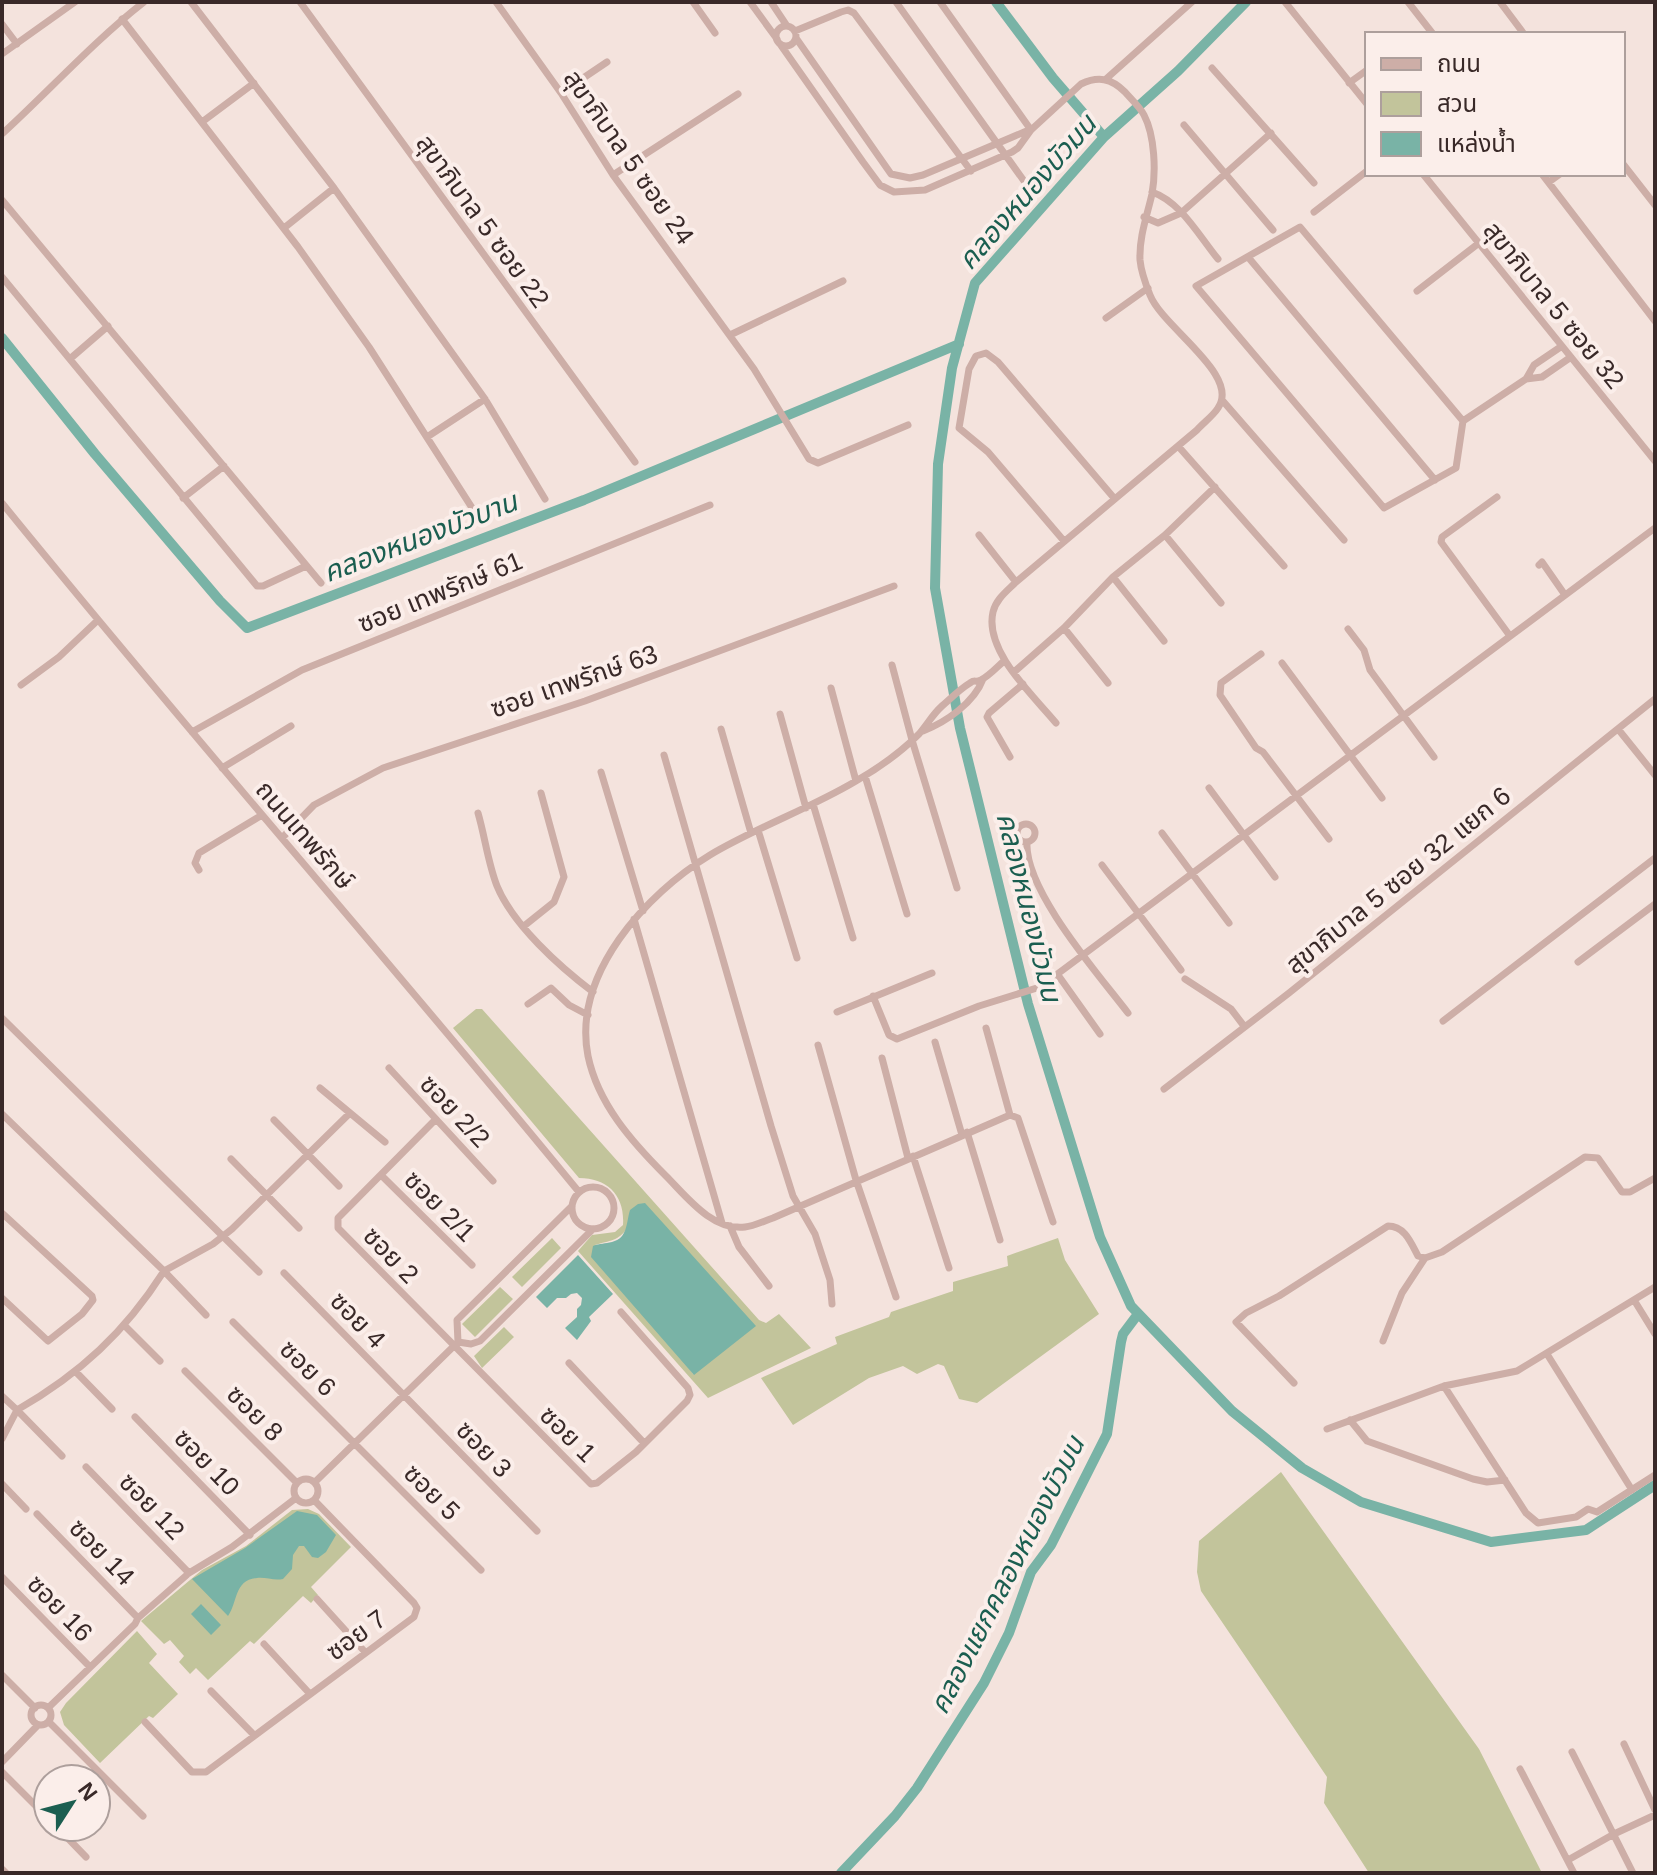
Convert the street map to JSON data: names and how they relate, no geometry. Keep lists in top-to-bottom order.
{
  "streets": {
    "street": [
      "สุขาภิบาล 5 ซอย 24",
      "สุขาภิบาล 5 ซอย 22",
      "สุขาภิบาล 5 ซอย 32",
      "ซอย เทพรักษ์ 61",
      "ซอย เทพรักษ์ 63",
      "ถนนเทพรักษ์",
      "สุขาภิบาล 5 ซอย 32 แยก 6",
      "ซอย 2/2",
      "ซอย 2/1",
      "ซอย 2",
      "ซอย 4",
      "ซอย 6",
      "ซอย 8",
      "ซอย 1",
      "ซอย 3",
      "ซอย 10",
      "ซอย 5",
      "ซอย 12",
      "ซอย 14",
      "ซอย 16",
      "ซอย 7"
    ]
  },
  "crossings": [
    ["ซอย เทพรักษ์ 61", "ถนนเทพรักษ์"],
    ["ซอย เทพรักษ์ 63", "ถนนเทพรักษ์"],
    ["ซอย 2/2", "ซอย 2"],
    ["ซอย 2/1", "ซอย 2"],
    ["ซอย 2", "ซอย 1"],
    ["ซอย 4", "ซอย 3"],
    ["ซอย 6", "ซอย 5"],
    ["ซอย 8", "ซอย 7"]
  ],
  "water": ["คลองหนองบัวมน", "คลองหนองบัวบาน", "คลองแยกคลองหนองบัวมน"],
  "legend": ["ถนน", "สวน", "แหล่งน้ำ"],
  "north": "top right"
}
